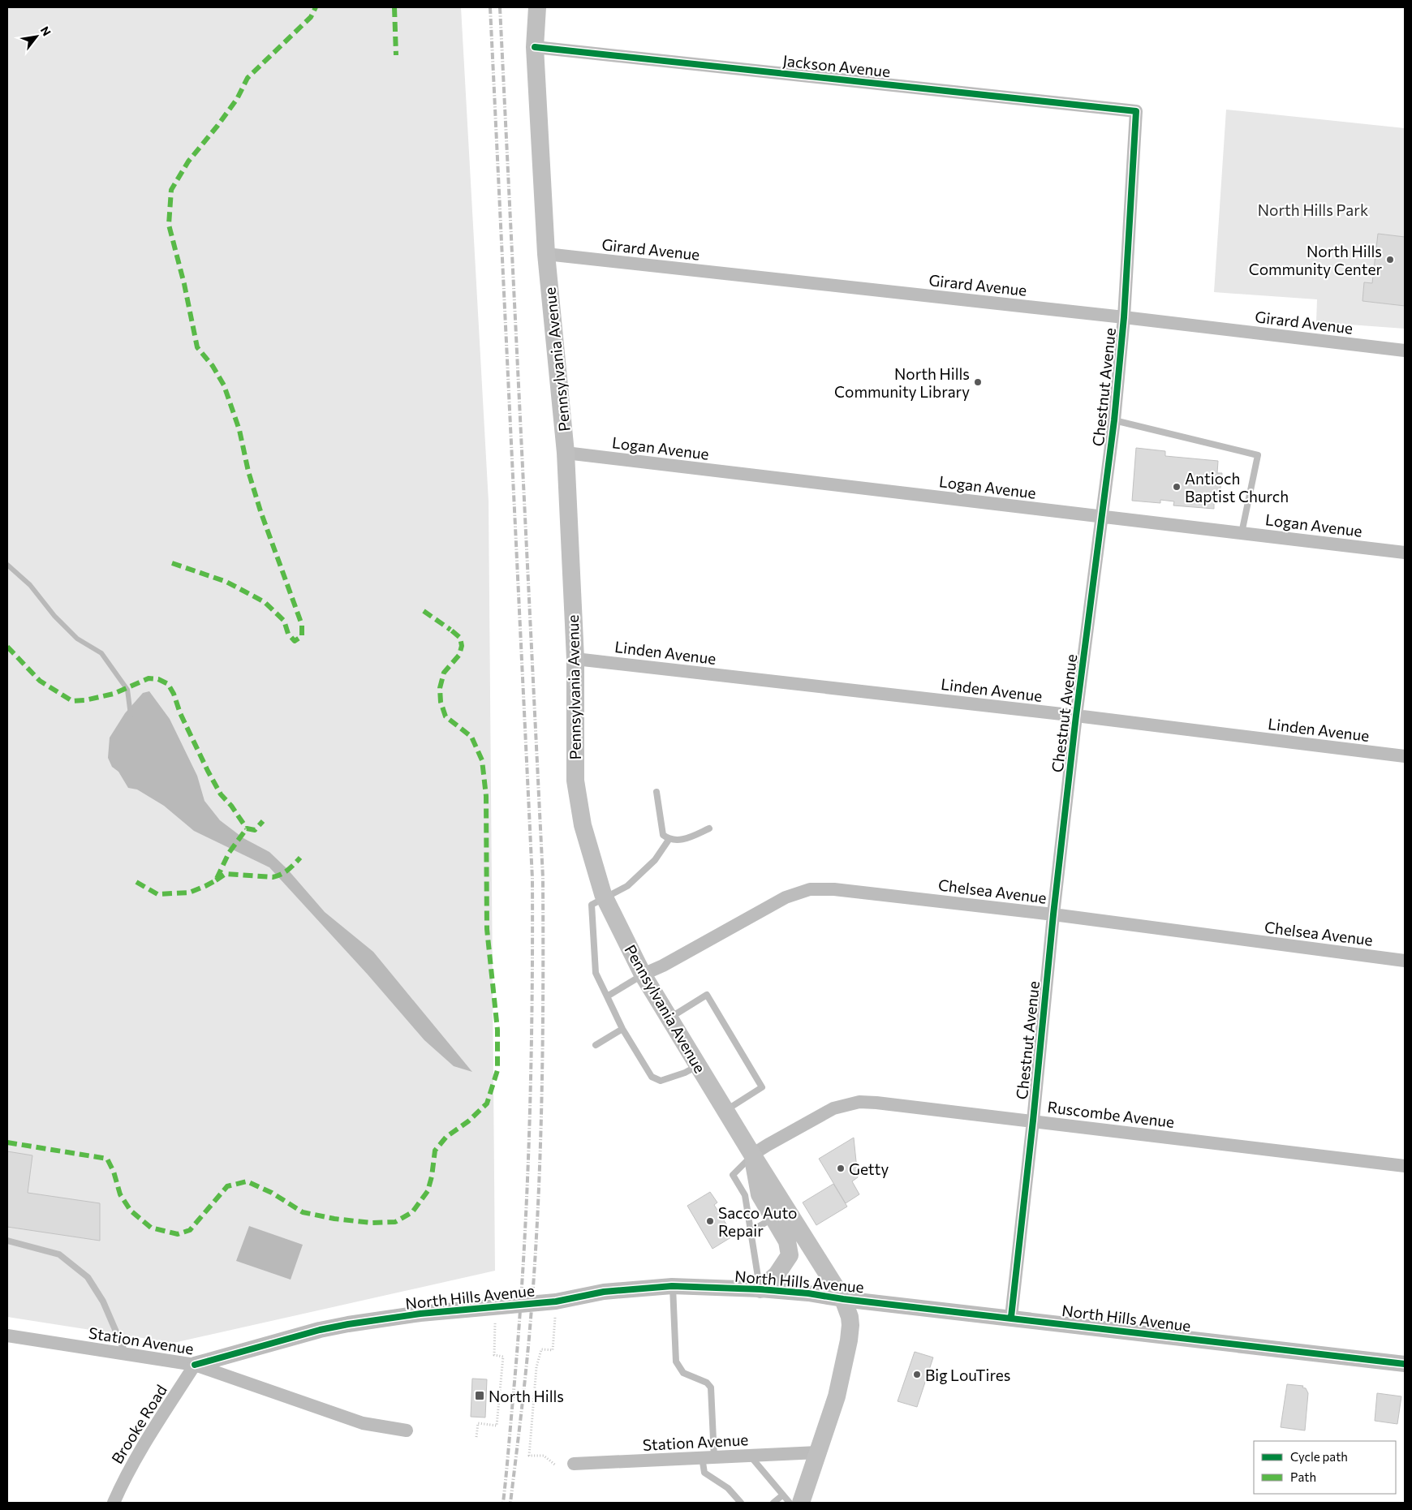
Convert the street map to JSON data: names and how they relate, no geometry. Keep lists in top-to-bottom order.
{
  "streets": {
    "main road": ["Pennsylvania Avenue"],
    "street": [
      "Jackson Avenue",
      "Girard Avenue",
      "Chestnut Avenue",
      "Logan Avenue",
      "Linden Avenue",
      "Chelsea Avenue",
      "Ruscombe Avenue",
      "North Hills Avenue",
      "Station Avenue",
      "Brooke Road"
    ]
  },
  "crossings": [
    ["Jackson Avenue", "Pennsylvania Avenue"],
    ["Jackson Avenue", "Chestnut Avenue"],
    ["Girard Avenue", "Pennsylvania Avenue"],
    ["Girard Avenue", "Chestnut Avenue"],
    ["Pennsylvania Avenue", "Logan Avenue"],
    ["Pennsylvania Avenue", "Linden Avenue"],
    ["Pennsylvania Avenue", "Chelsea Avenue"],
    ["Pennsylvania Avenue", "Ruscombe Avenue"],
    ["Pennsylvania Avenue", "North Hills Avenue"],
    ["Pennsylvania Avenue", "Station Avenue"],
    ["Chestnut Avenue", "Logan Avenue"],
    ["Chestnut Avenue", "Linden Avenue"],
    ["Chestnut Avenue", "Chelsea Avenue"],
    ["Chestnut Avenue", "Ruscombe Avenue"],
    ["Chestnut Avenue", "North Hills Avenue"],
    ["North Hills Avenue", "Station Avenue"],
    ["North Hills Avenue", "Brooke Road"],
    ["Station Avenue", "Brooke Road"]
  ],
  "parks": ["North Hills Park"],
  "places": {
    "other": [
      "North Hills Community Center",
      "North Hills Community Library",
      "Antioch Baptist Church",
      "Getty",
      "Sacco Auto Repair",
      "Big LouTires"
    ],
    "transit": ["North Hills"]
  },
  "legend": ["Cycle path", "Path"],
  "north": "top right"
}
